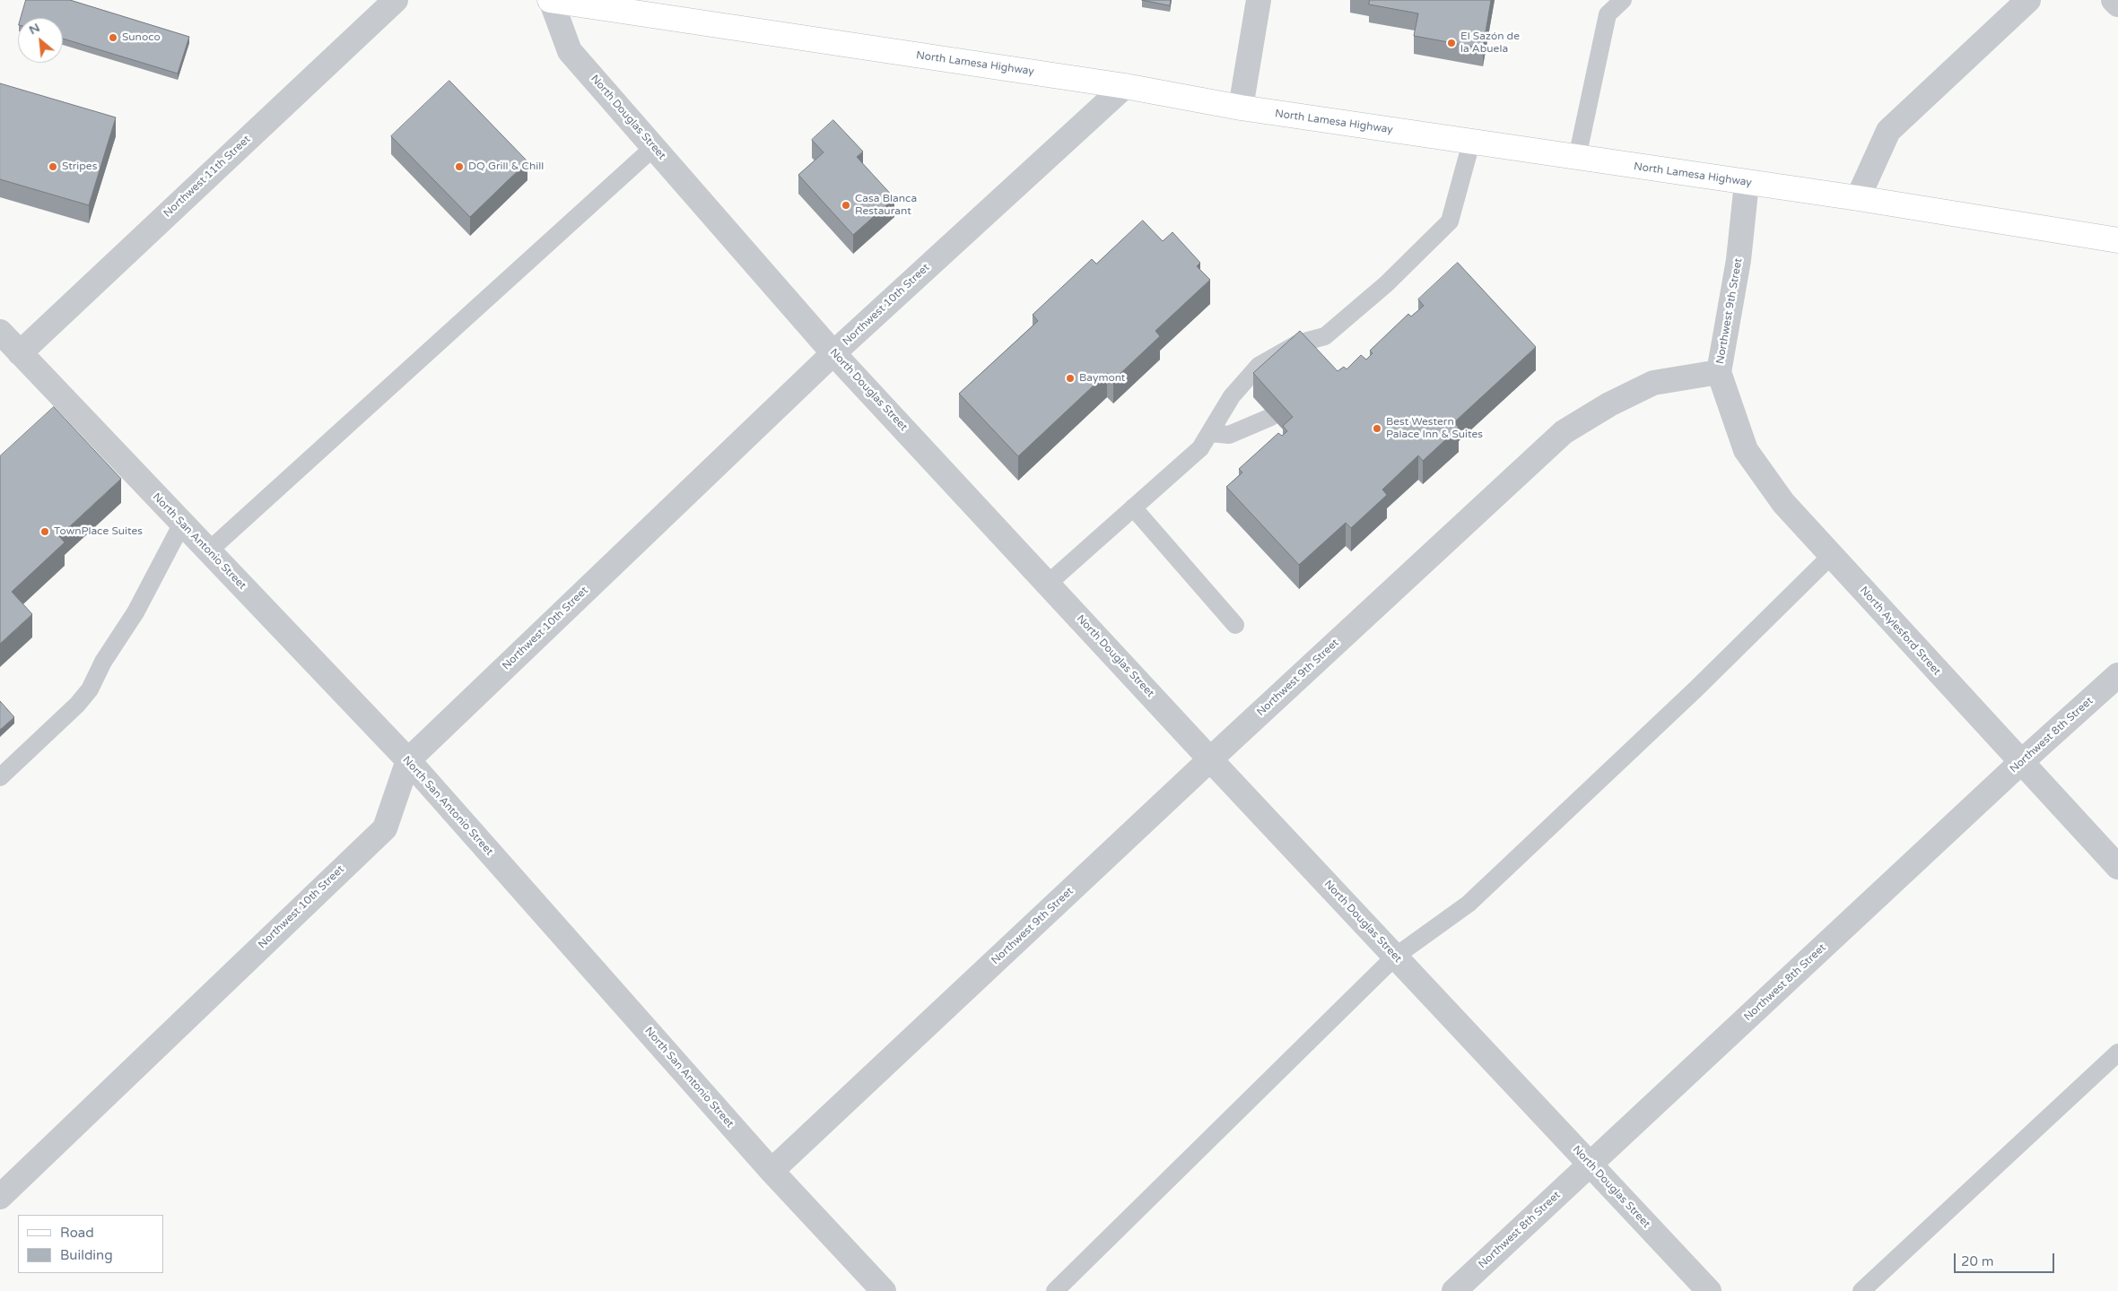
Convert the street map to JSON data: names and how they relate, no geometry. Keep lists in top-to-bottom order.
{
  "streets": {
    "main road": ["North Lamesa Highway"],
    "street": [
      "North Douglas Street",
      "Northwest 11th Street",
      "Northwest 10th Street",
      "Northwest 9th Street",
      "North San Antonio Street",
      "North Aylesford Street",
      "Northwest 8th Street"
    ]
  },
  "crossings": [
    ["North Lamesa Highway", "North Douglas Street"],
    ["North Lamesa Highway", "Northwest 10th Street"],
    ["North Lamesa Highway", "Northwest 9th Street"],
    ["North Douglas Street", "Northwest 10th Street"],
    ["North Douglas Street", "Northwest 9th Street"],
    ["North Douglas Street", "Northwest 8th Street"],
    ["Northwest 11th Street", "North San Antonio Street"],
    ["Northwest 10th Street", "North San Antonio Street"],
    ["Northwest 9th Street", "North San Antonio Street"],
    ["Northwest 9th Street", "North Aylesford Street"],
    ["North Aylesford Street", "Northwest 8th Street"]
  ],
  "places": [
    "Sunoco",
    "El Sazón de la Abuela",
    "Stripes",
    "DQ Grill & Chill",
    "Casa Blanca Restaurant",
    "Baymont",
    "Best Western Palace Inn & Suites",
    "TownPlace Suites"
  ],
  "legend": ["Road", "Building"],
  "scale_bar": "20 m",
  "north": "top left"
}
